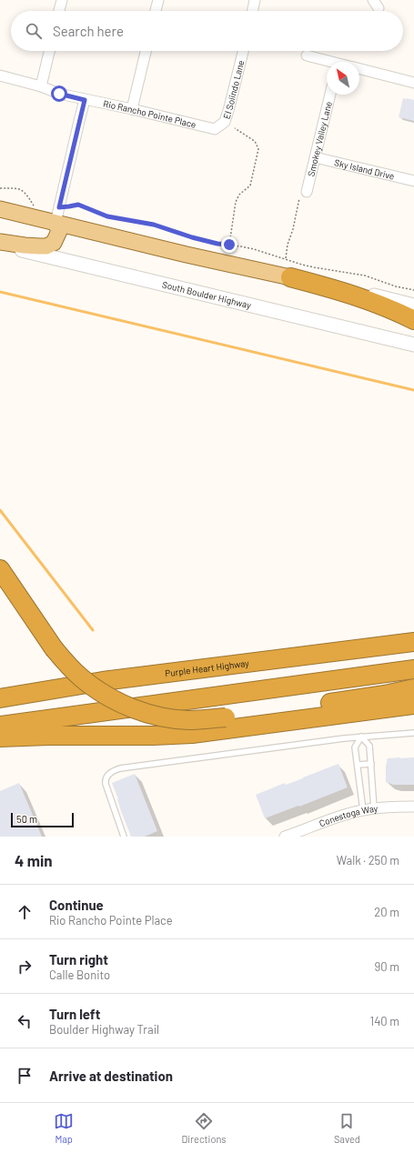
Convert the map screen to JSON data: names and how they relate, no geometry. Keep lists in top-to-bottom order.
{
  "streets": {
    "highway": ["Purple Heart Highway"],
    "main road": ["South Boulder Highway"],
    "street": [
      "El Solindo Lane",
      "Rio Rancho Pointe Place",
      "Smokey Valley Lane",
      "Sky Island Drive",
      "Conestoga Way"
    ]
  },
  "crossings": [
    ["El Solindo Lane", "Rio Rancho Pointe Place"],
    ["Smokey Valley Lane", "Sky Island Drive"]
  ],
  "scale_bar": "50 m",
  "north": "top left",
  "page": {
    "search": "Search here",
    "scale": "50 m",
    "heading": ["4 min", "Walk · 250 m"],
    "list": [
      ["Continue", "Rio Rancho Pointe Place", "20 m"],
      ["Turn right", "Calle Bonito", "90 m"],
      ["Turn left", "Boulder Highway Trail", "140 m"],
      "Arrive at destination"
    ],
    "nav": ["Map", "Directions", "Saved"]
  }
}
